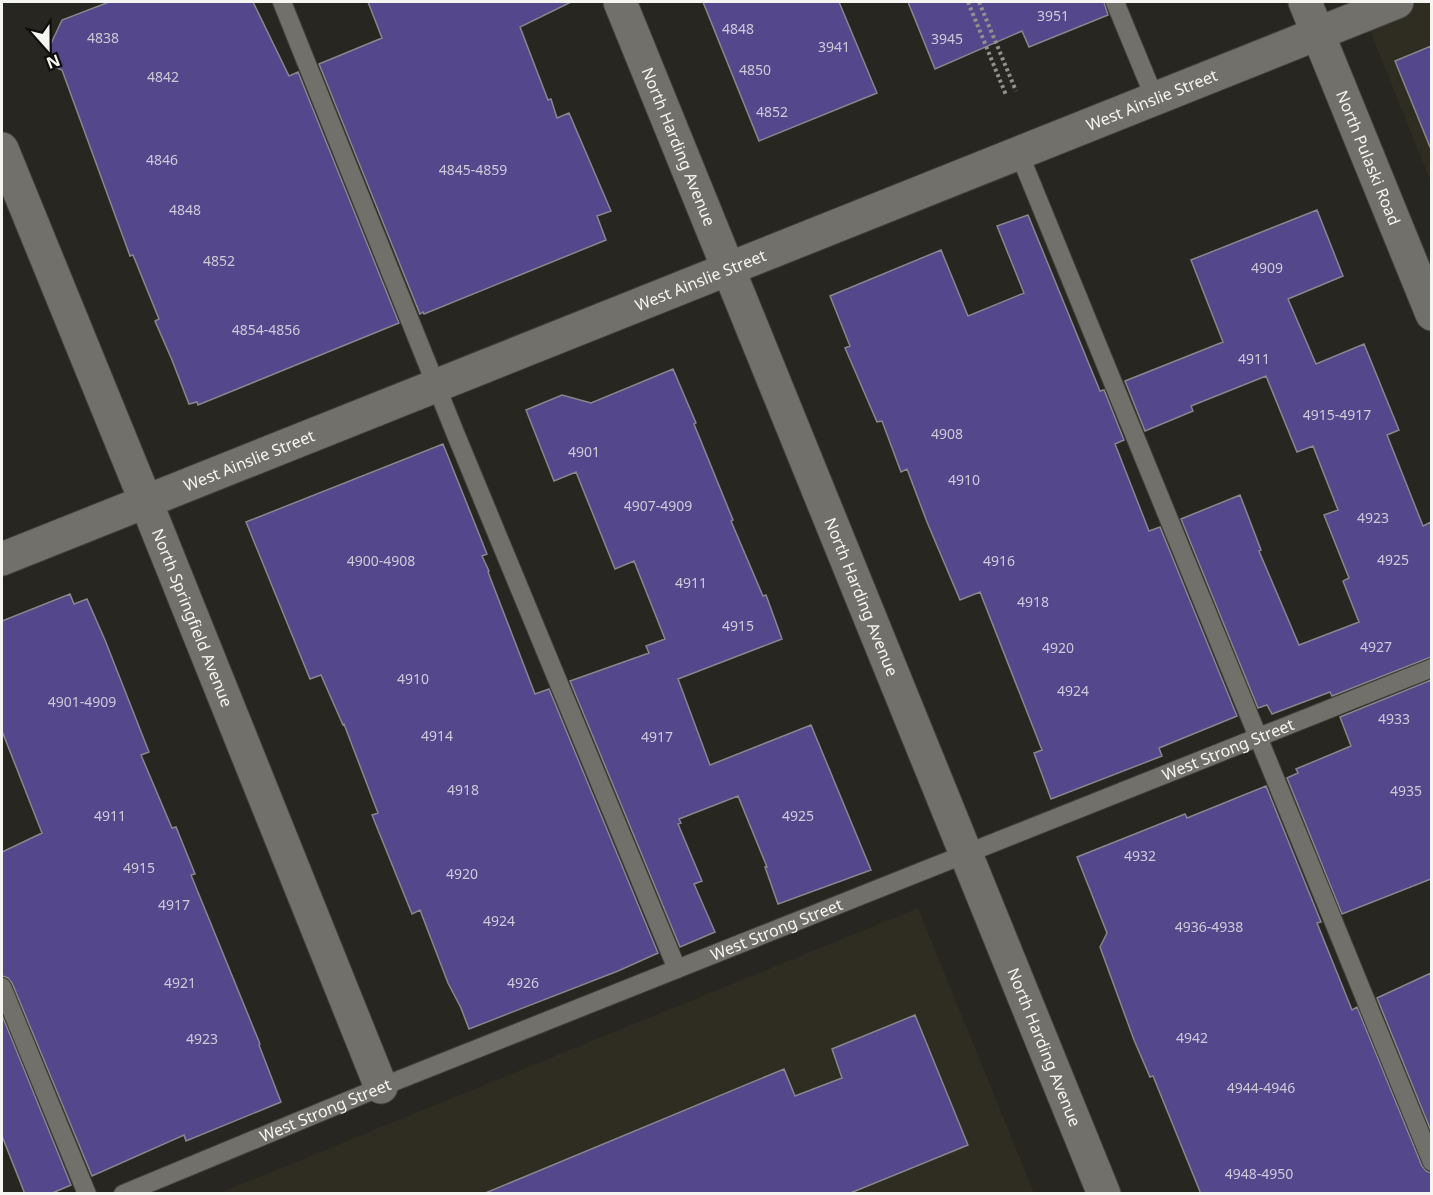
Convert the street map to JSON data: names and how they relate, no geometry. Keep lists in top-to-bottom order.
{
  "streets": {
    "street": [
      "West Ainslie Street",
      "North Harding Avenue",
      "North Pulaski Road",
      "North Springfield Avenue"
    ],
    "lane": ["West Strong Street"]
  },
  "crossings": [
    ["West Ainslie Street", "North Harding Avenue"],
    ["West Ainslie Street", "North Pulaski Road"],
    ["West Ainslie Street", "North Springfield Avenue"],
    ["North Harding Avenue", "West Strong Street"],
    ["North Springfield Avenue", "West Strong Street"]
  ],
  "house_numbers": [
    "3951",
    "4848",
    "4838",
    "3945",
    "3941",
    "4850",
    "4842",
    "4852",
    "4846",
    "4845-4859",
    "4848",
    "4852",
    "4909",
    "4854-4856",
    "4911",
    "4915-4917",
    "4908",
    "4901",
    "4910",
    "4907-4909",
    "4923",
    "4925",
    "4900-4908",
    "4916",
    "4911",
    "4918",
    "4915",
    "4927",
    "4920",
    "4910",
    "4924",
    "4901-4909",
    "4933",
    "4914",
    "4917",
    "4918",
    "4935",
    "4911",
    "4925",
    "4932",
    "4915",
    "4920",
    "4917",
    "4924",
    "4936-4938",
    "4921",
    "4926",
    "4942",
    "4923",
    "4944-4946",
    "4948-4950"
  ],
  "north": "bottom"
}
